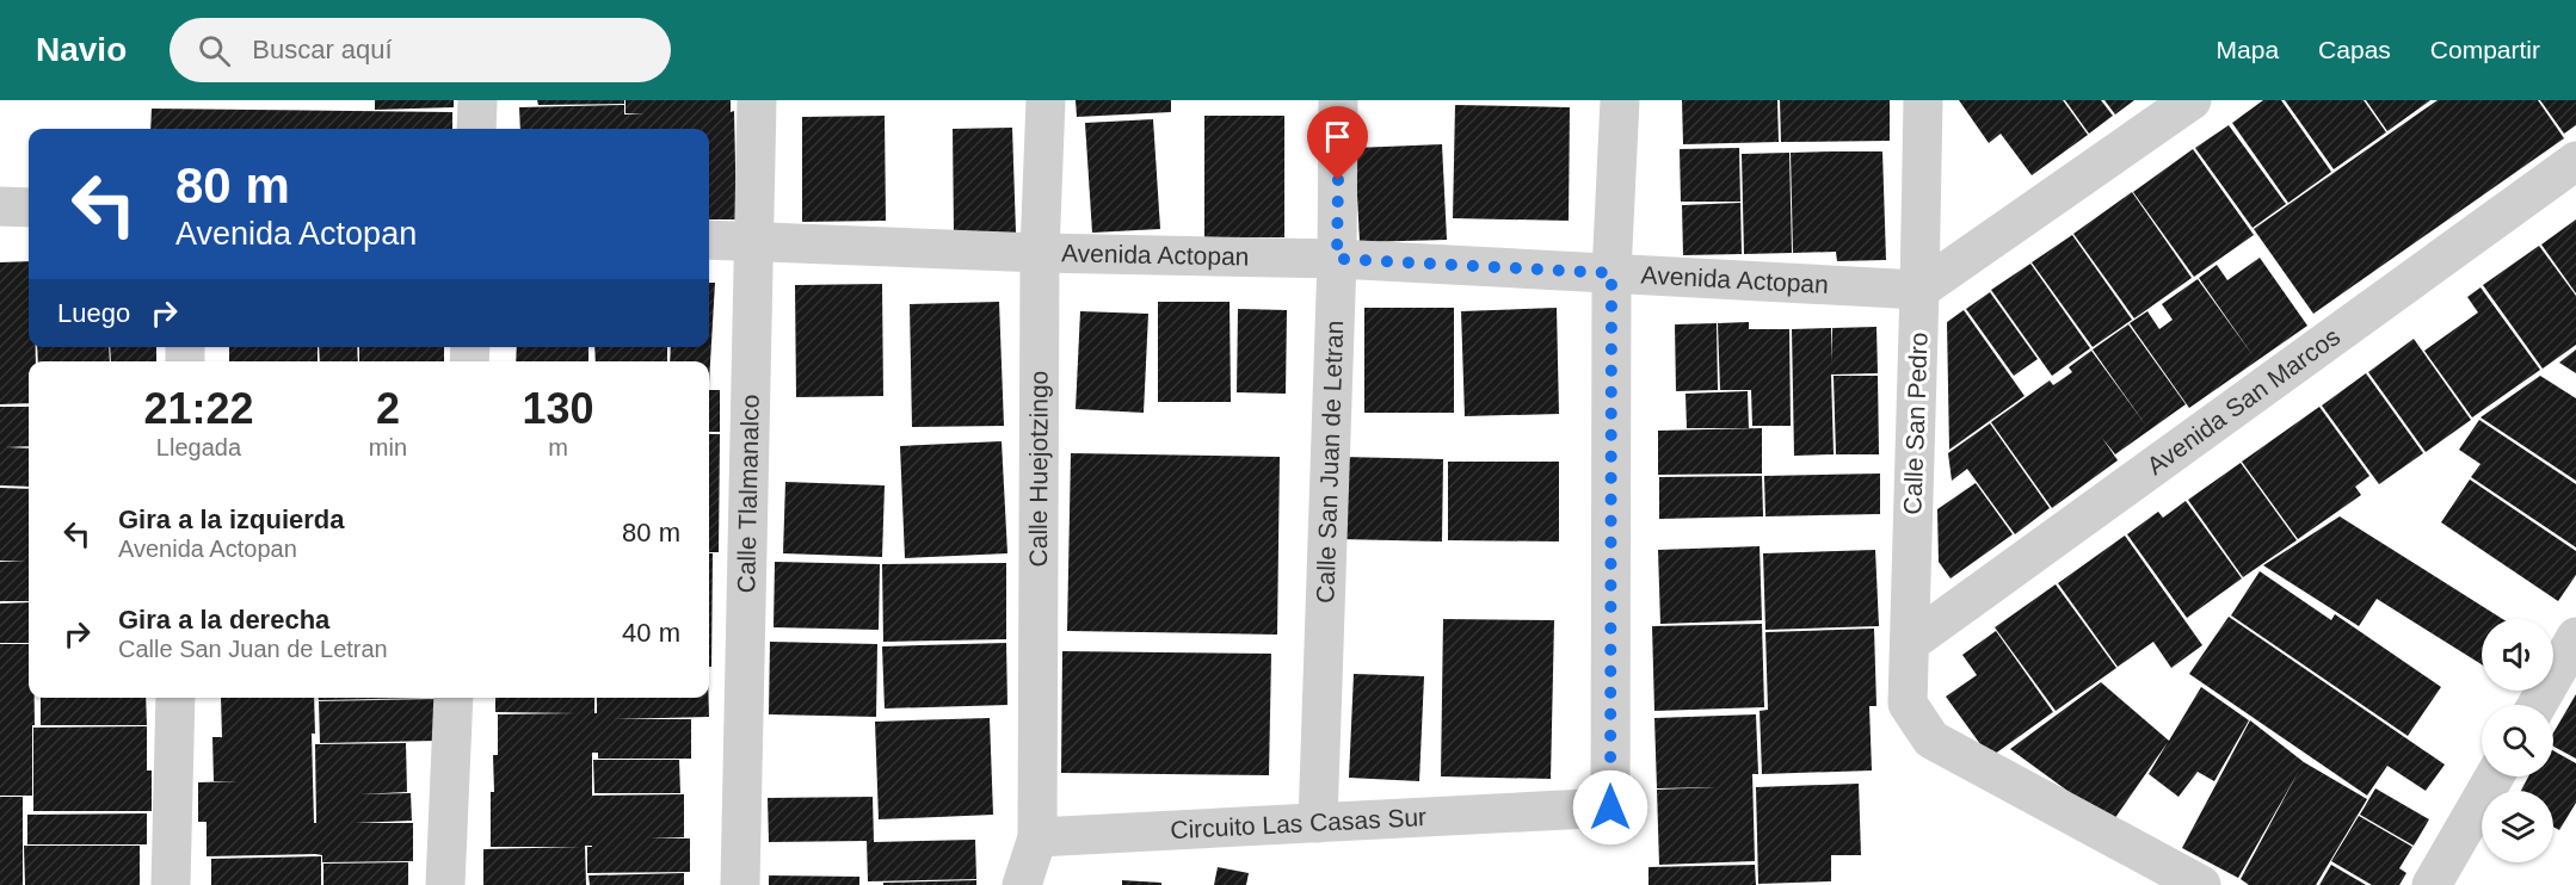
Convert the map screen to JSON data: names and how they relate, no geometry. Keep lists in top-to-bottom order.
{
  "streets": {
    "street": [
      "Avenida Actopan",
      "Avenida San Marcos",
      "Calle San Pedro",
      "Calle San Juan de Letran",
      "Calle Huejotzingo",
      "Calle Tlalmanalco",
      "Circuito Las Casas Sur"
    ]
  },
  "crossings": [
    ["Avenida Actopan", "Calle San Pedro"],
    ["Avenida Actopan", "Calle San Juan de Letran"],
    ["Avenida Actopan", "Calle Huejotzingo"],
    ["Avenida Actopan", "Calle Tlalmanalco"],
    ["Avenida Actopan", "Circuito Las Casas Sur"],
    ["Avenida San Marcos", "Calle San Pedro"],
    ["Calle San Juan de Letran", "Circuito Las Casas Sur"],
    ["Calle Huejotzingo", "Circuito Las Casas Sur"]
  ],
  "page": {
    "header": "Navio",
    "search": "Buscar aquí",
    "nav": ["Mapa", "Capas", "Compartir"],
    "turn": ["80 m", "Avenida Actopan"],
    "then": "Luego",
    "eta": [
      "21:22",
      "Llegada",
      "2",
      "min",
      "130",
      "m"
    ],
    "list": [
      {
        "name": "Gira a la izquierda",
        "note": "Avenida Actopan",
        "value": "80 m"
      },
      {
        "name": "Gira a la derecha",
        "note": "Calle San Juan de Letran",
        "value": "40 m"
      }
    ]
  }
}
